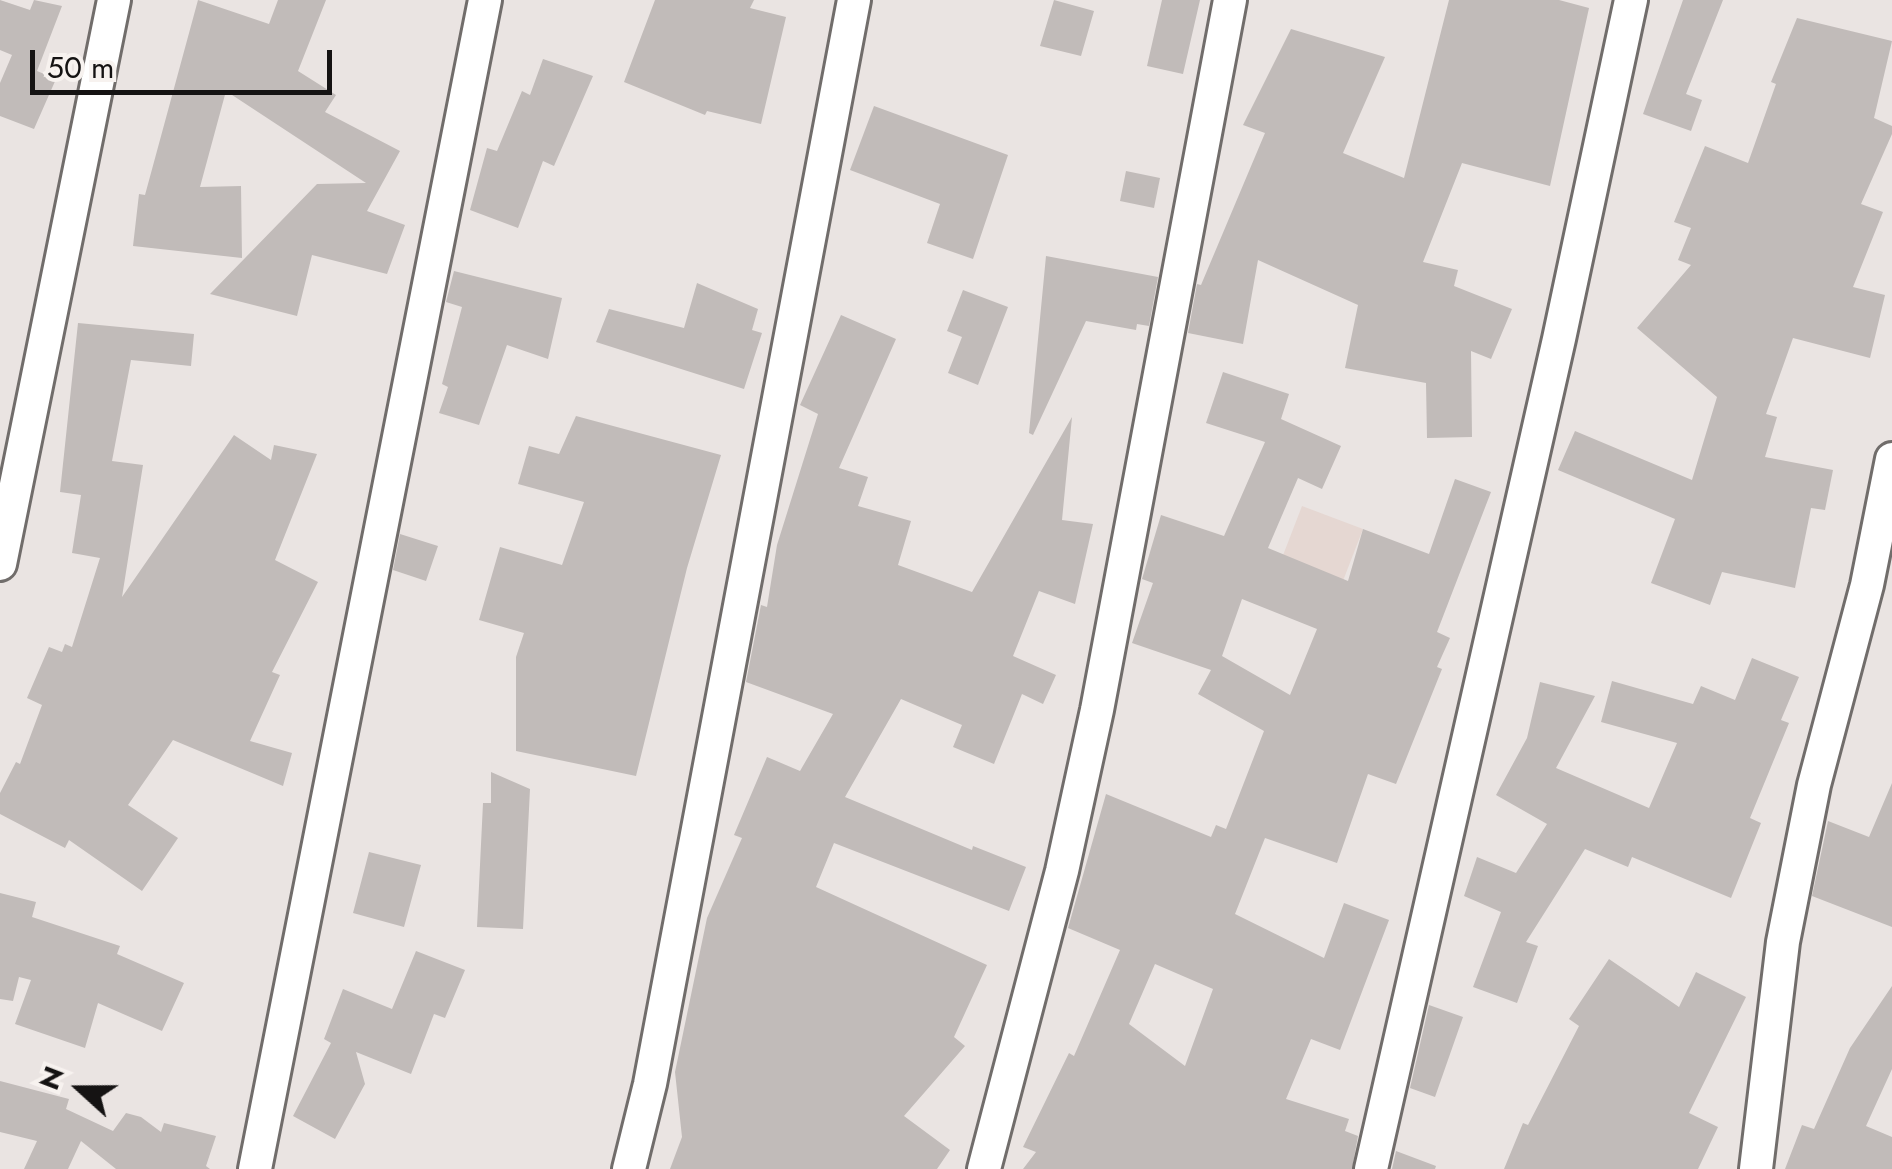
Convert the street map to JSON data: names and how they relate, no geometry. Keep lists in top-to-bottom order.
{
  "scale_bar": "50 m",
  "north": "left"
}
